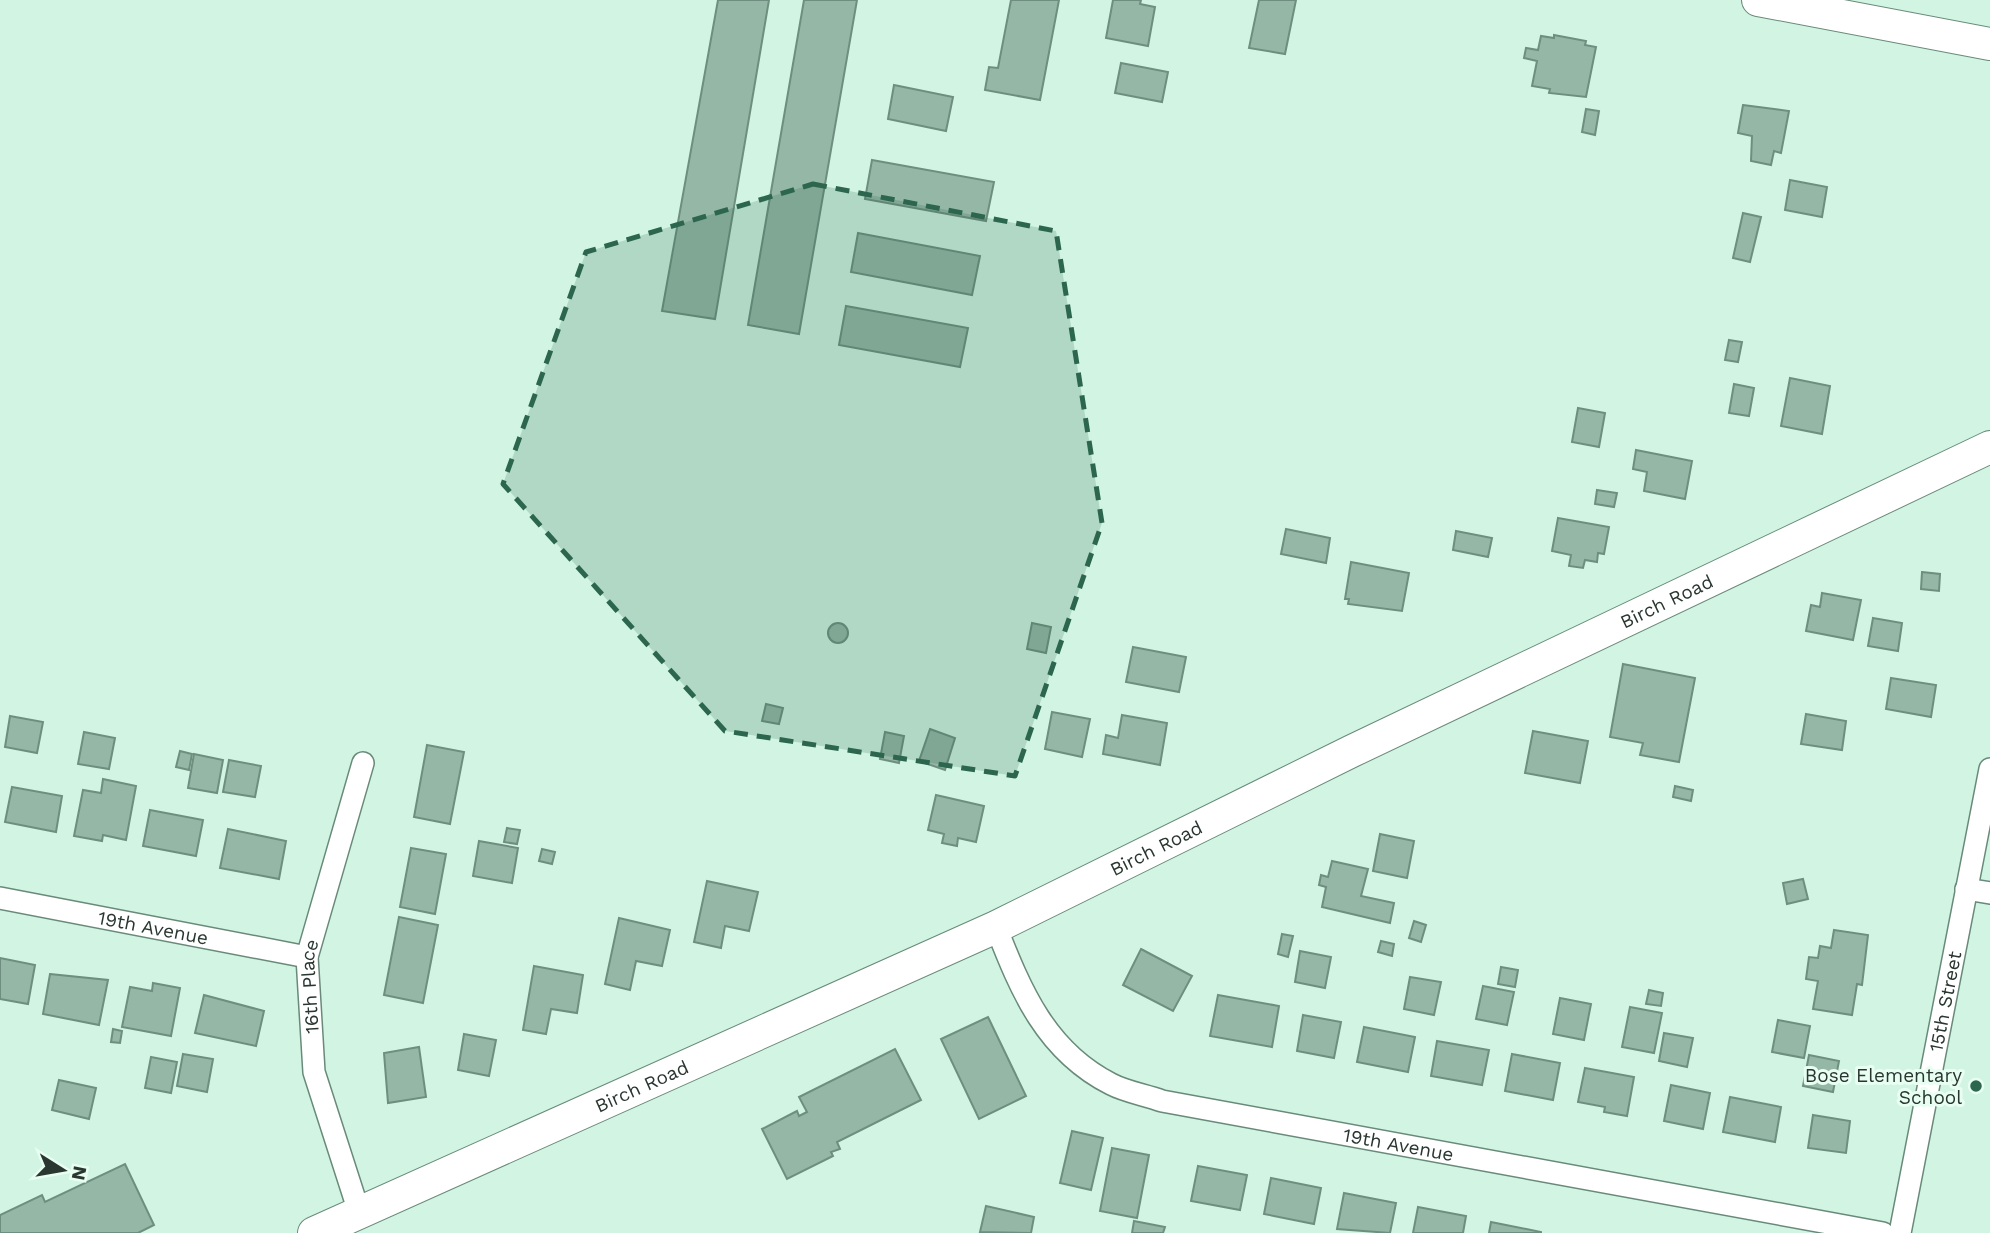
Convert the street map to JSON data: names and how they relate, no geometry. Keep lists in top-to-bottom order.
{
  "streets": {
    "street": [
      "Birch Road",
      "19th Avenue",
      "16th Place",
      "15th Street"
    ]
  },
  "crossings": [
    ["Birch Road", "19th Avenue"],
    ["Birch Road", "16th Place"],
    ["19th Avenue", "16th Place"]
  ],
  "places": ["Bose Elementary School"],
  "north": "right"
}
